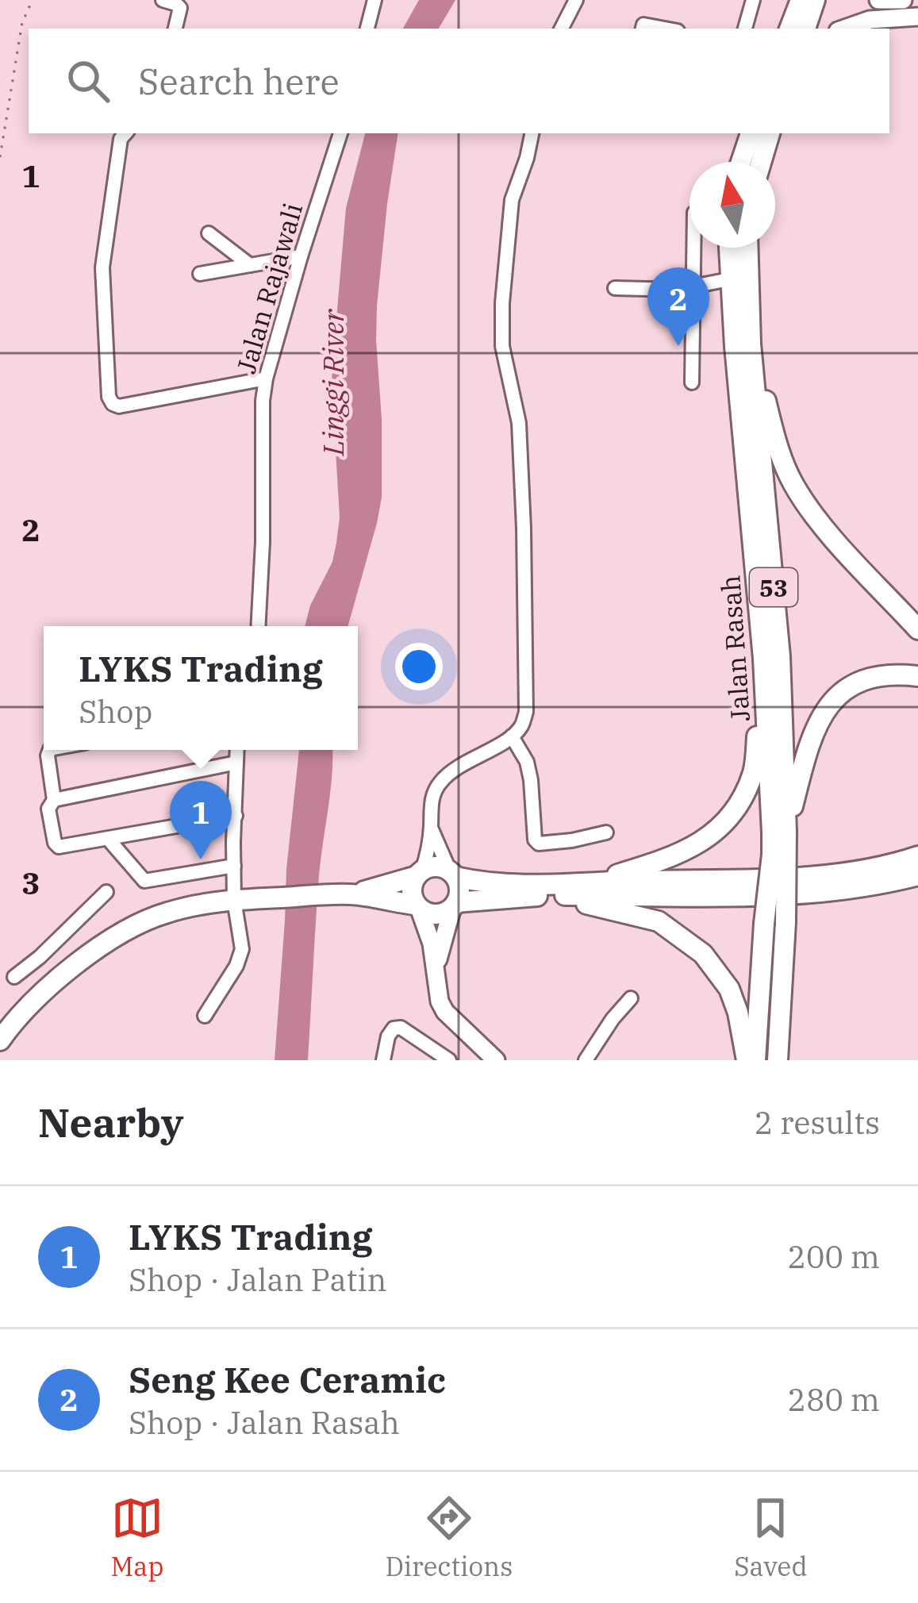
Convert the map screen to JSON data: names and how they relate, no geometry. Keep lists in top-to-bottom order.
{
  "streets": {
    "highway": ["53", "Jalan Rasah"],
    "street": ["Jalan Rajawali"]
  },
  "water": ["Linggi River"],
  "north": "top",
  "page": {
    "search": "Search here",
    "pins": ["2", "1"],
    "popup": ["LYKS Trading", "Shop"],
    "heading": ["Nearby", "2 results"],
    "list": [
      {
        "mark": "1",
        "name": "LYKS Trading",
        "note": "Shop · Jalan Patin",
        "value": "200 m"
      },
      {
        "mark": "2",
        "name": "Seng Kee Ceramic",
        "note": "Shop · Jalan Rasah",
        "value": "280 m"
      }
    ],
    "nav": ["Map", "Directions", "Saved"]
  },
  "grid": {
    "rows": ["1", "2", "3"]
  }
}
